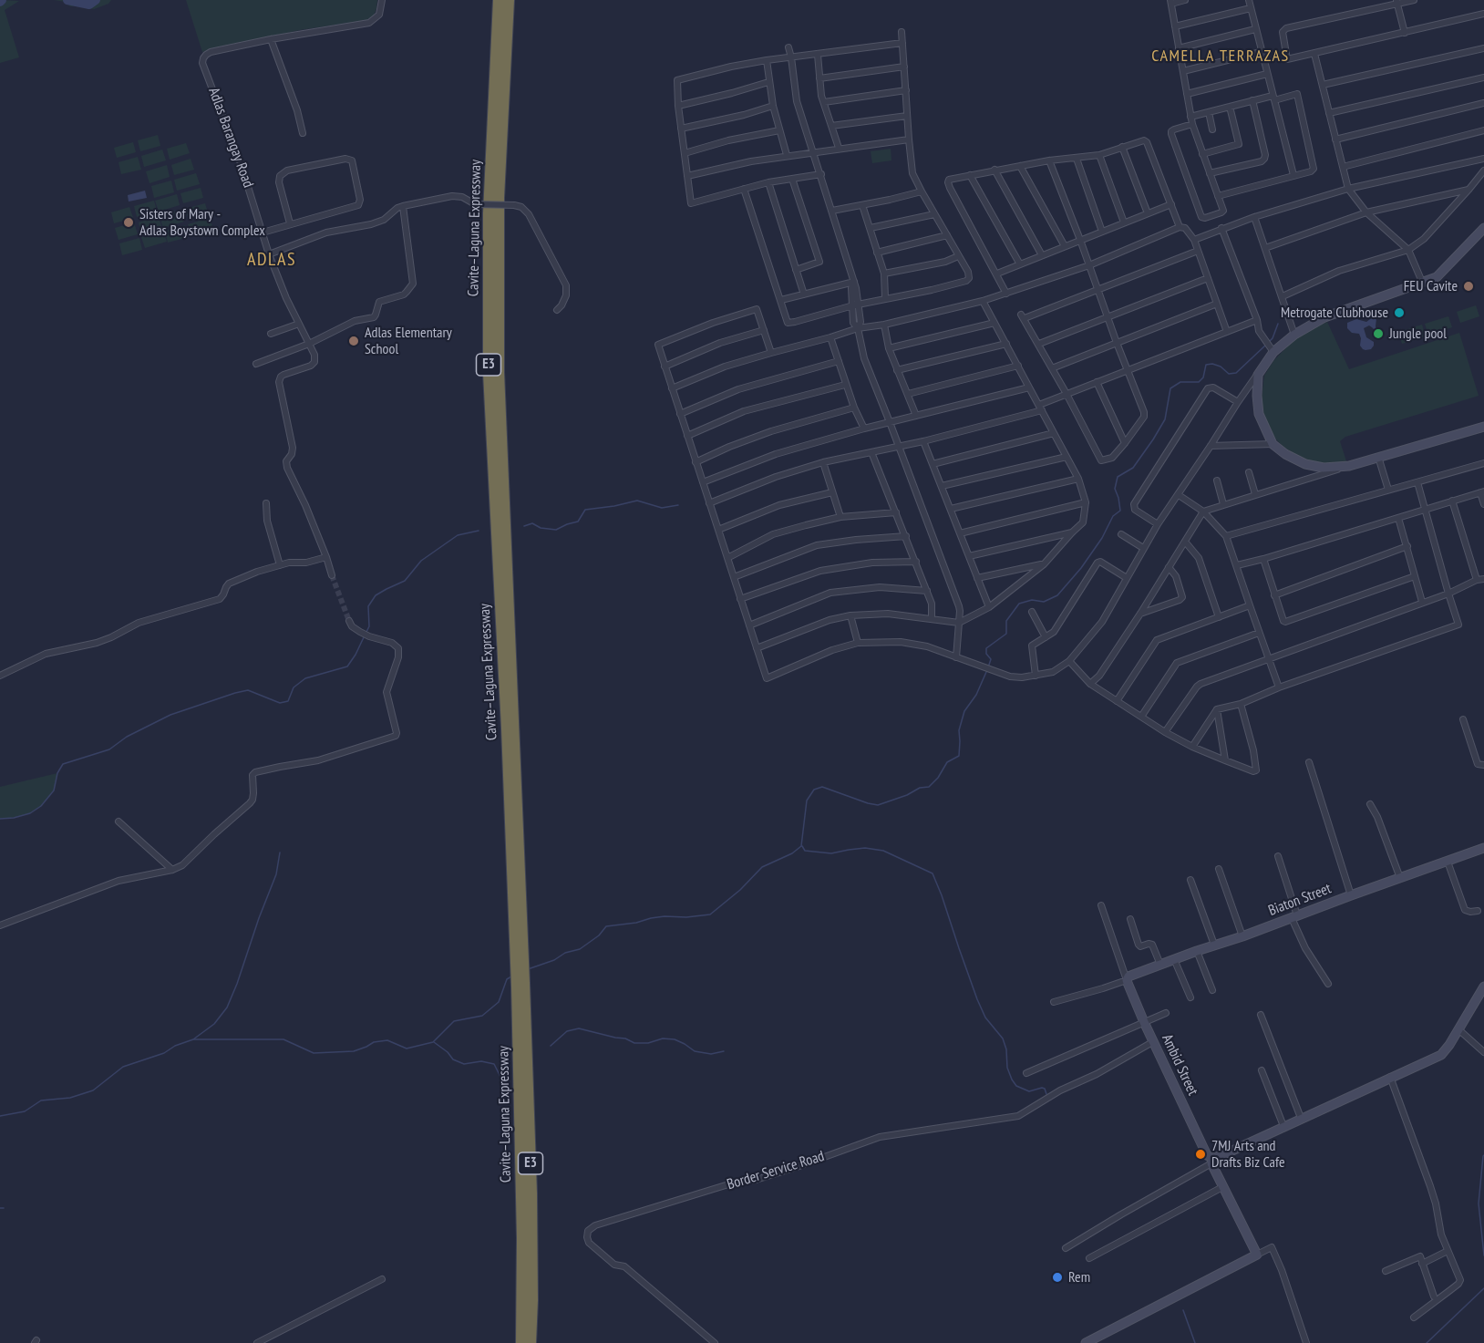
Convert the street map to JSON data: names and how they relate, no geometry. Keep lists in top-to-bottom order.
{
  "streets": {
    "highway": ["Cavite–Laguna Expressway", "E3"],
    "street": [
      "Adlas Barangay Road",
      "Biaton Street",
      "Ambid Street",
      "Border Service Road"
    ]
  },
  "crossings": [
    ["Biaton Street", "Ambid Street"],
    ["Ambid Street", "Border Service Road"]
  ],
  "districts": ["CAMELLA TERRAZAS", "ADLAS"],
  "places": [
    "Sisters of Mary - Adlas Boystown Complex",
    "FEU Cavite",
    "Metrogate Clubhouse",
    "Jungle pool",
    "Adlas Elementary School",
    "7MJ Arts and Drafts Biz Cafe",
    "Rem"
  ]
}
